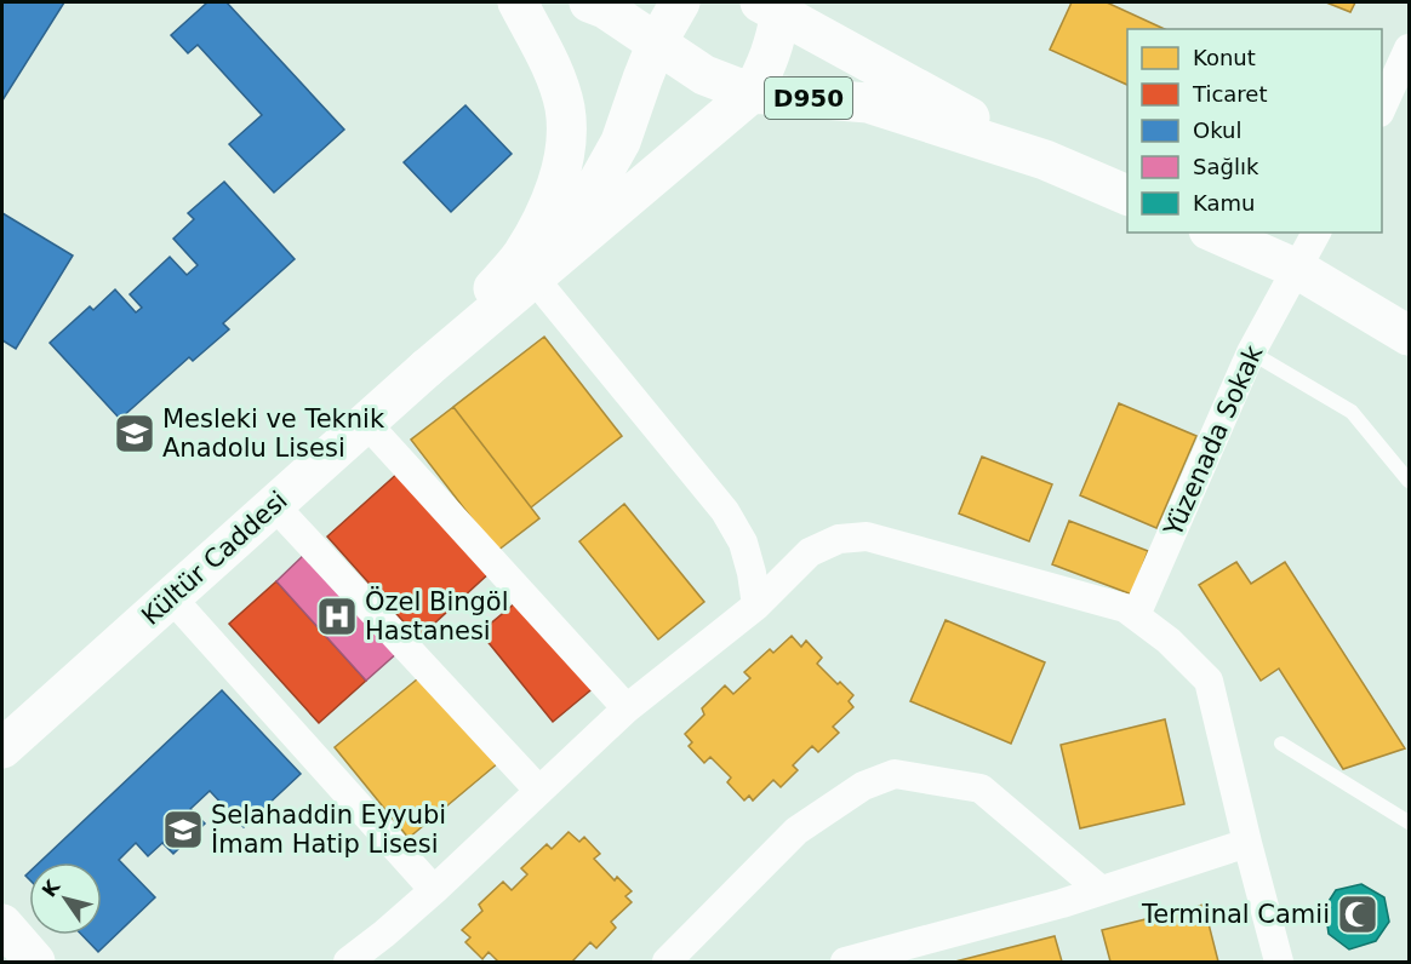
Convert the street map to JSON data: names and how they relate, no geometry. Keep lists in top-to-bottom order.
{
  "streets": {
    "main road": ["D950", "Kültür Caddesi"],
    "street": ["Yüzenada Sokak"]
  },
  "places": {
    "school or university": ["Mesleki ve Teknik Anadolu Lisesi", "Selahaddin Eyyubi İmam Hatip Lisesi"],
    "hospital": ["Özel Bingöl Hastanesi"],
    "mosque": ["Terminal Camii"]
  },
  "legend": [
    "Konut",
    "Ticaret",
    "Okul",
    "Sağlık",
    "Kamu"
  ],
  "north": "top left"
}
